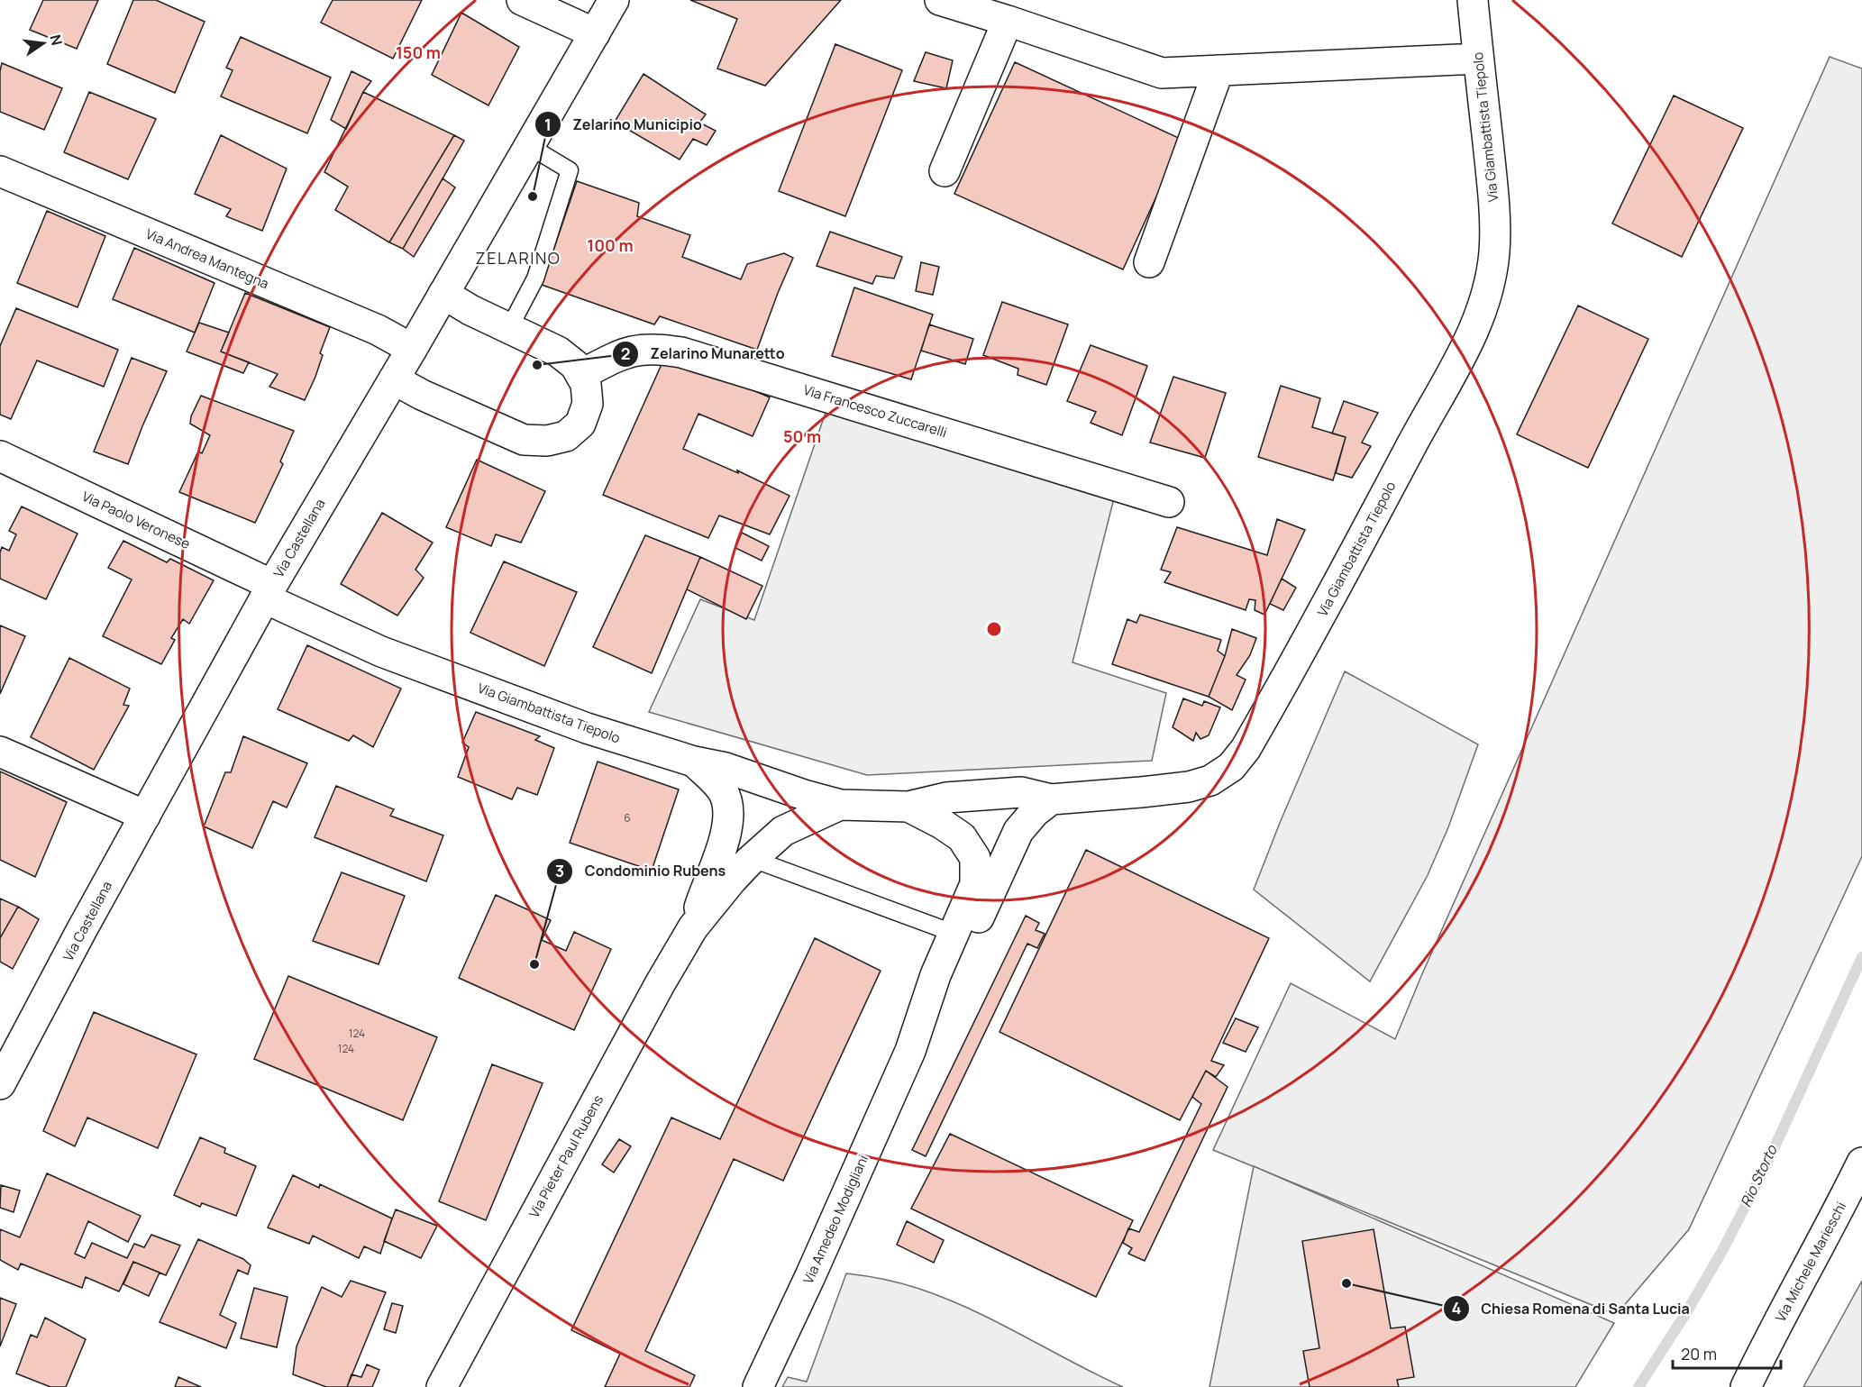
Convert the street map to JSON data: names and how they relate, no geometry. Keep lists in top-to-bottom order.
{
  "streets": {
    "street": [
      "Via Giambattista Tiepolo",
      "Via Andrea Mantegna",
      "Via Francesco Zuccarelli",
      "Via Paolo Veronese",
      "Via Castellana",
      "Via Pieter Paul Rubens",
      "Via Amedeo Modigliani",
      "Via Michele Marieschi"
    ]
  },
  "crossings": [
    ["Via Giambattista Tiepolo", "Via Paolo Veronese"],
    ["Via Giambattista Tiepolo", "Via Castellana"],
    ["Via Giambattista Tiepolo", "Via Pieter Paul Rubens"],
    ["Via Giambattista Tiepolo", "Via Amedeo Modigliani"],
    ["Via Andrea Mantegna", "Via Castellana"],
    ["Via Paolo Veronese", "Via Castellana"]
  ],
  "districts": ["ZELARINO"],
  "water": ["Rio Storto"],
  "places": [
    "Zelarino Municipio",
    "Zelarino Munaretto",
    "Condominio Rubens",
    "Chiesa Romena di Santa Lucia"
  ],
  "house_numbers": ["6", "124", "124"],
  "scale_bar": "20 m",
  "north": "right",
  "rings": ["150 m", "100 m", "50 m"]
}
